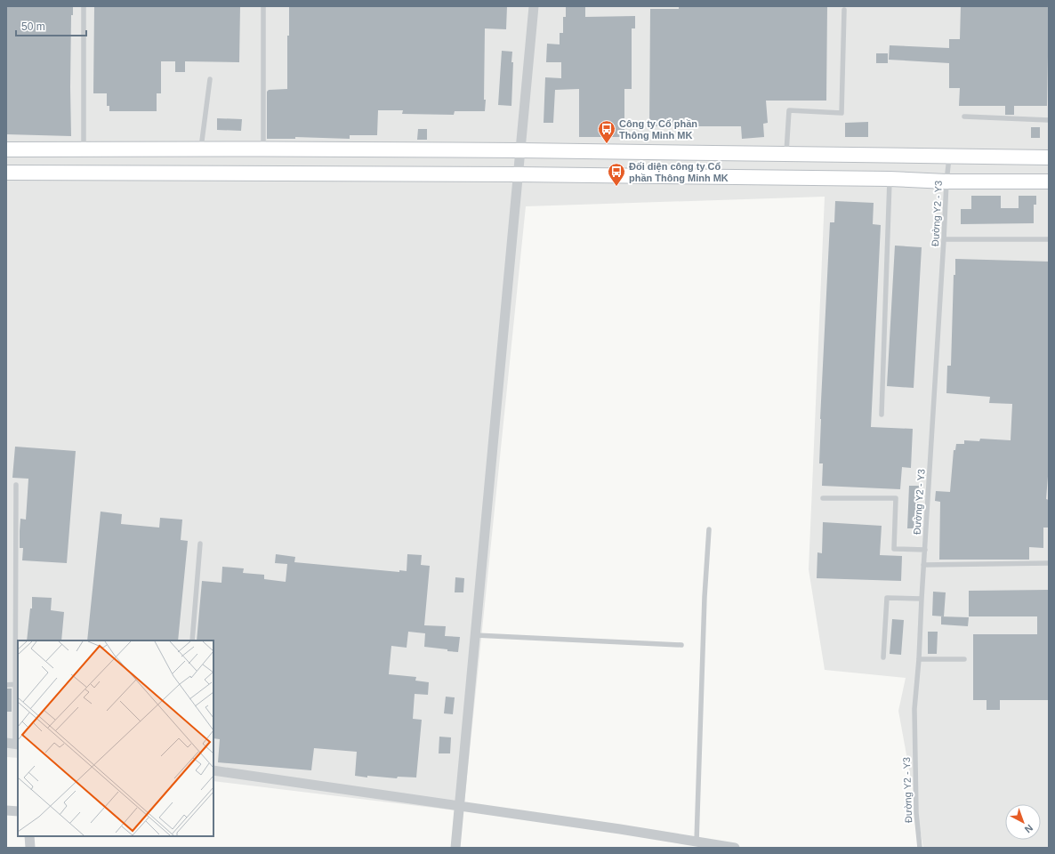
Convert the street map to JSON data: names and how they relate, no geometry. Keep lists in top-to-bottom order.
{
  "streets": {
    "lane": ["Đường Y2 - Y3"]
  },
  "places": {
    "bus stop": ["Công ty Cổ phần Thông Minh MK", "Đối diện công ty Cổ phần Thông Minh MK"]
  },
  "scale_bar": "50 m",
  "north": "bottom right"
}
